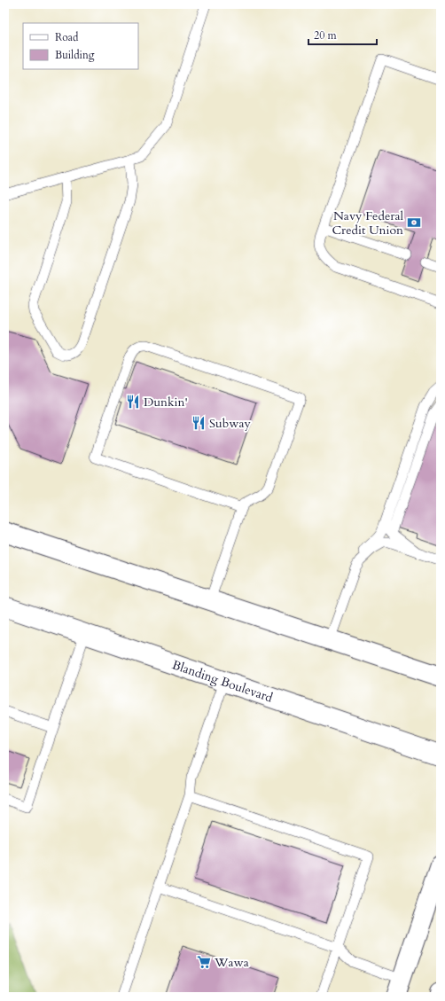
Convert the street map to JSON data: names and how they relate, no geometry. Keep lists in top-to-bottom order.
{
  "streets": {
    "main road": ["Blanding Boulevard"]
  },
  "places": {
    "bank": ["Navy Federal Credit Union"],
    "restaurant": ["Dunkin'", "Subway"],
    "supermarket": ["Wawa"]
  },
  "legend": ["Road", "Building"],
  "scale_bar": "20 m"
}
